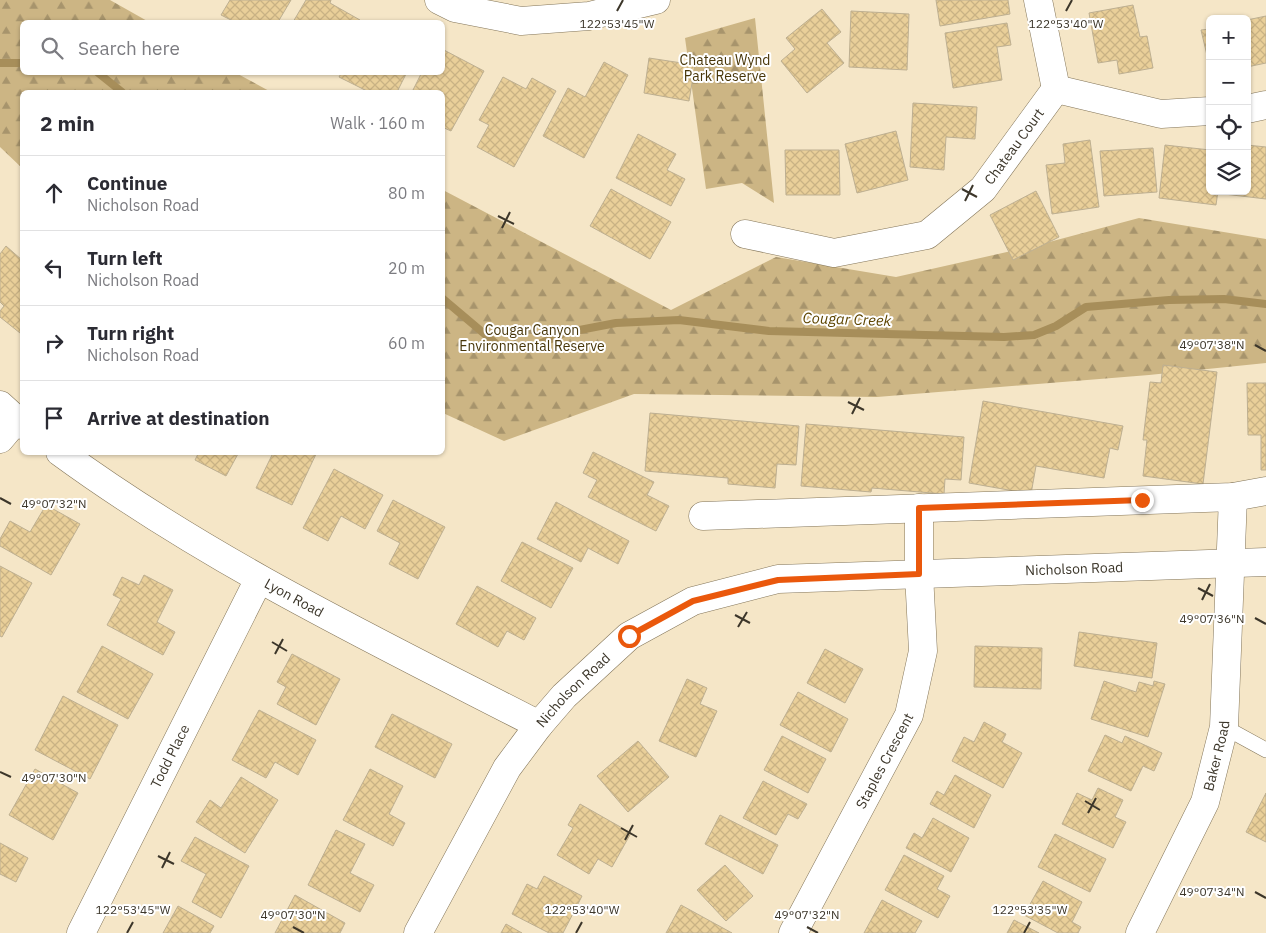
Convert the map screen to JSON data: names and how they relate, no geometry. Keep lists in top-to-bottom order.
{
  "streets": {
    "street": [
      "Chateau Court",
      "Nicholson Road",
      "Lyon Road",
      "Todd Place",
      "Baker Road",
      "Staples Crescent"
    ]
  },
  "crossings": [
    ["Nicholson Road", "Lyon Road"],
    ["Nicholson Road", "Baker Road"],
    ["Nicholson Road", "Staples Crescent"],
    ["Lyon Road", "Todd Place"]
  ],
  "water": ["Cougar Creek"],
  "parks": ["Chateau Wynd Park Reserve", "Cougar Canyon Environmental Reserve"],
  "page": {
    "map_buttons": ["+", "−"],
    "search": "Search here",
    "heading": ["2 min", "Walk · 160 m"],
    "list": [
      ["Continue", "Nicholson Road", "80 m"],
      ["Turn left", "Nicholson Road", "20 m"],
      ["Turn right", "Nicholson Road", "60 m"],
      "Arrive at destination"
    ]
  },
  "coordinates": [
    "122°53'45\"W",
    "122°53'40\"W",
    "49°07'38\"N",
    "49°07'32\"N",
    "49°07'36\"N",
    "49°07'30\"N",
    "49°07'34\"N",
    "122°53'35\"W"
  ]
}
